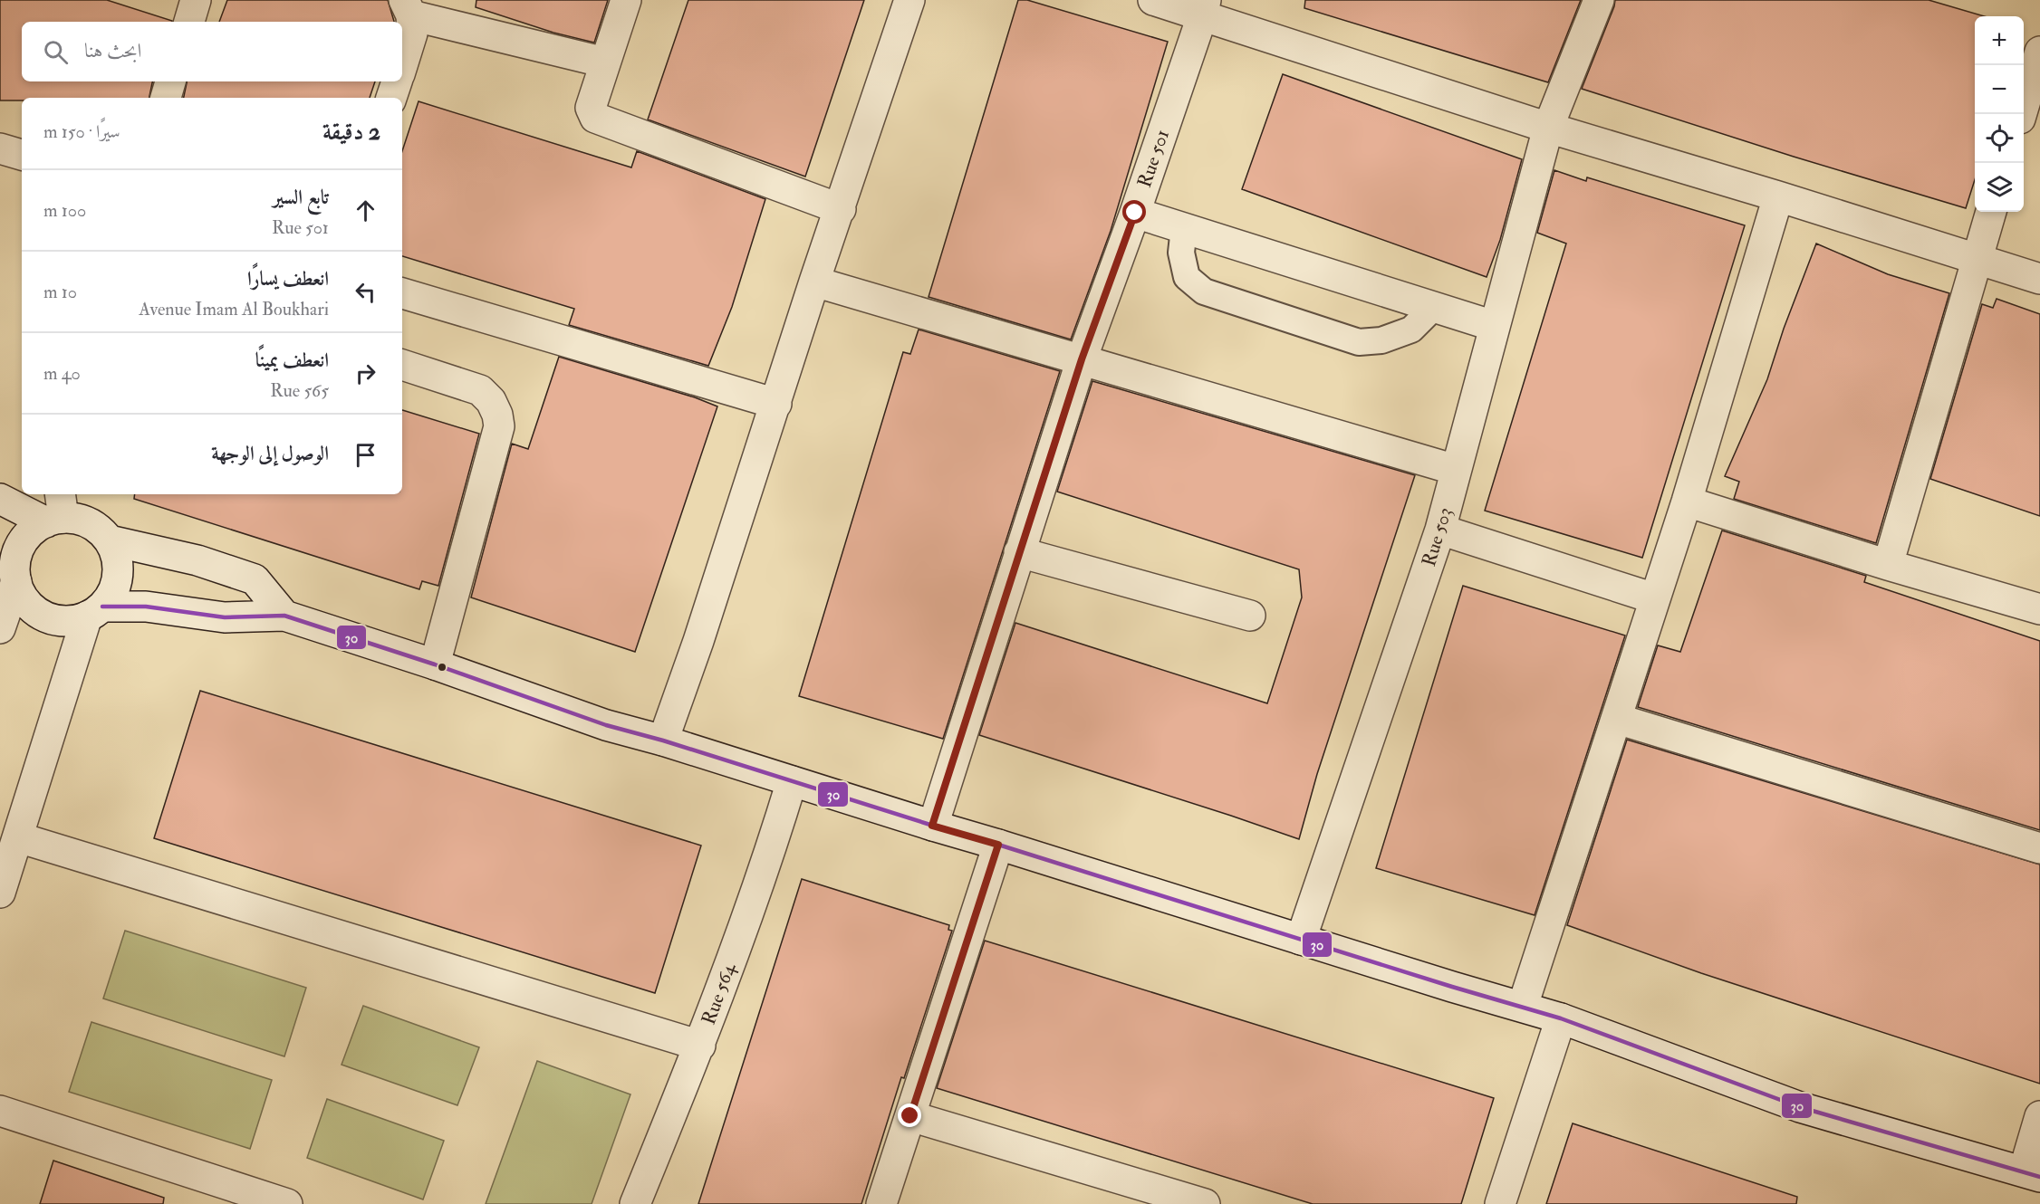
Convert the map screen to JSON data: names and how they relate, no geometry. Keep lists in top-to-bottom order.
{
  "streets": {
    "street": ["Rue 501", "Rue 503", "Rue 564"]
  },
  "lines": ["transit line 30"],
  "page": {
    "map_buttons": ["+", "−"],
    "search": "ابحث هنا",
    "heading": ["2 دقيقة", "سيرًا · 150 m"],
    "list": [
      ["تابع السير", "Rue 501", "100 m"],
      ["انعطف يسارًا", "Avenue Imam Al Boukhari", "10 m"],
      ["انعطف يمينًا", "Rue 565", "40 m"],
      "الوصول إلى الوجهة"
    ]
  }
}
